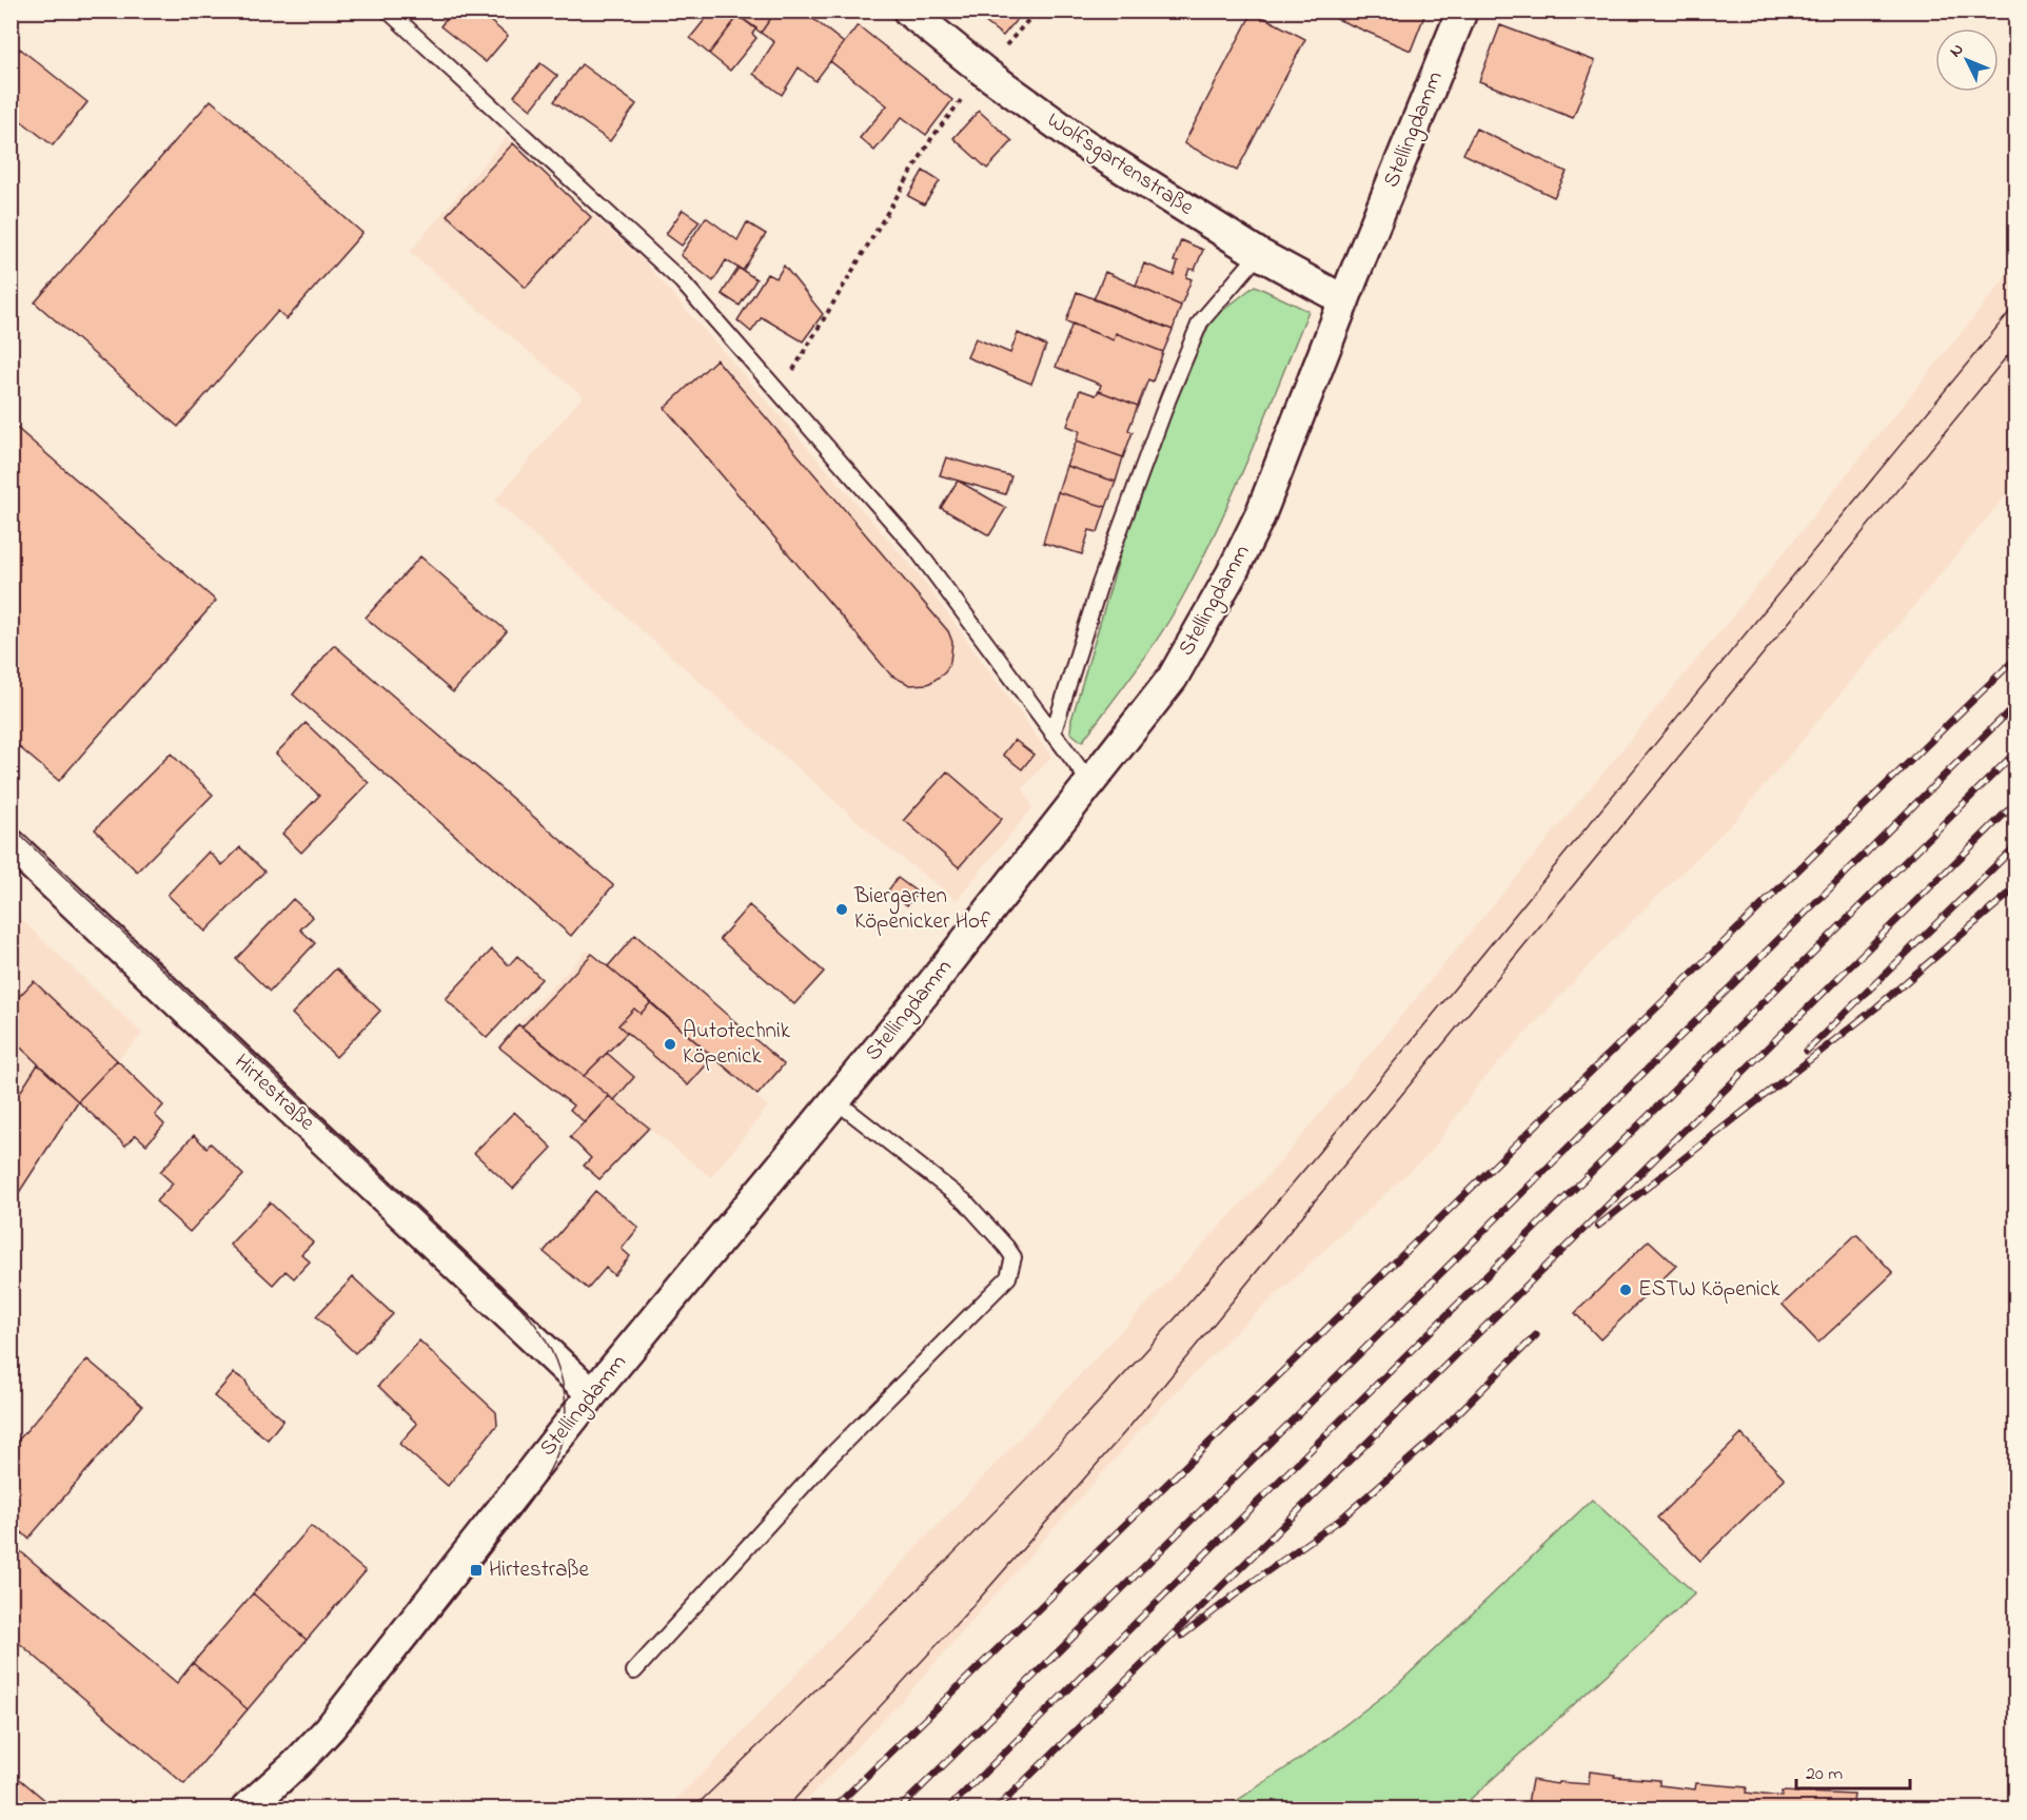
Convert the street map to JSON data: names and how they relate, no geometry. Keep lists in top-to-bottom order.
{
  "streets": {
    "street": ["Stellingdamm", "Wolfsgartenstraße", "Hirtestraße"]
  },
  "crossings": [
    ["Stellingdamm", "Wolfsgartenstraße"],
    ["Stellingdamm", "Hirtestraße"]
  ],
  "places": {
    "other": ["Biergarten Köpenicker Hof", "Autotechnik Köpenick", "ESTW Köpenick"],
    "transit": ["Hirtestraße"]
  },
  "scale_bar": "20 m",
  "north": "top left"
}
